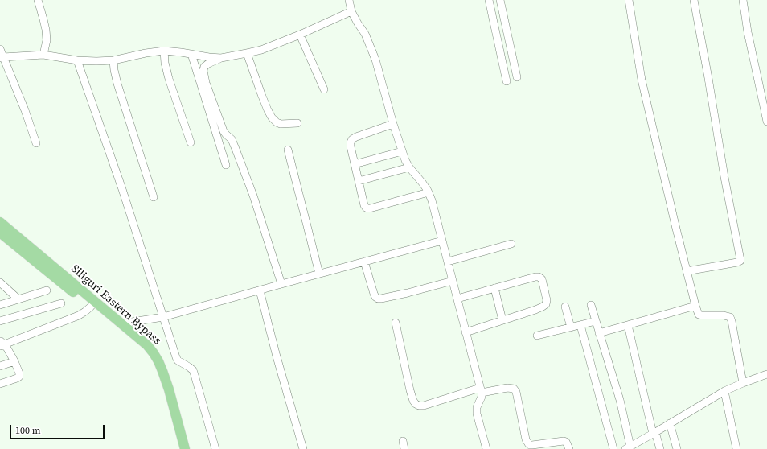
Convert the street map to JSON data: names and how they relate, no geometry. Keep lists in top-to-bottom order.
{
  "streets": {
    "main road": ["Siliguri Eastern Bypass"]
  },
  "scale_bar": "100 m"
}
